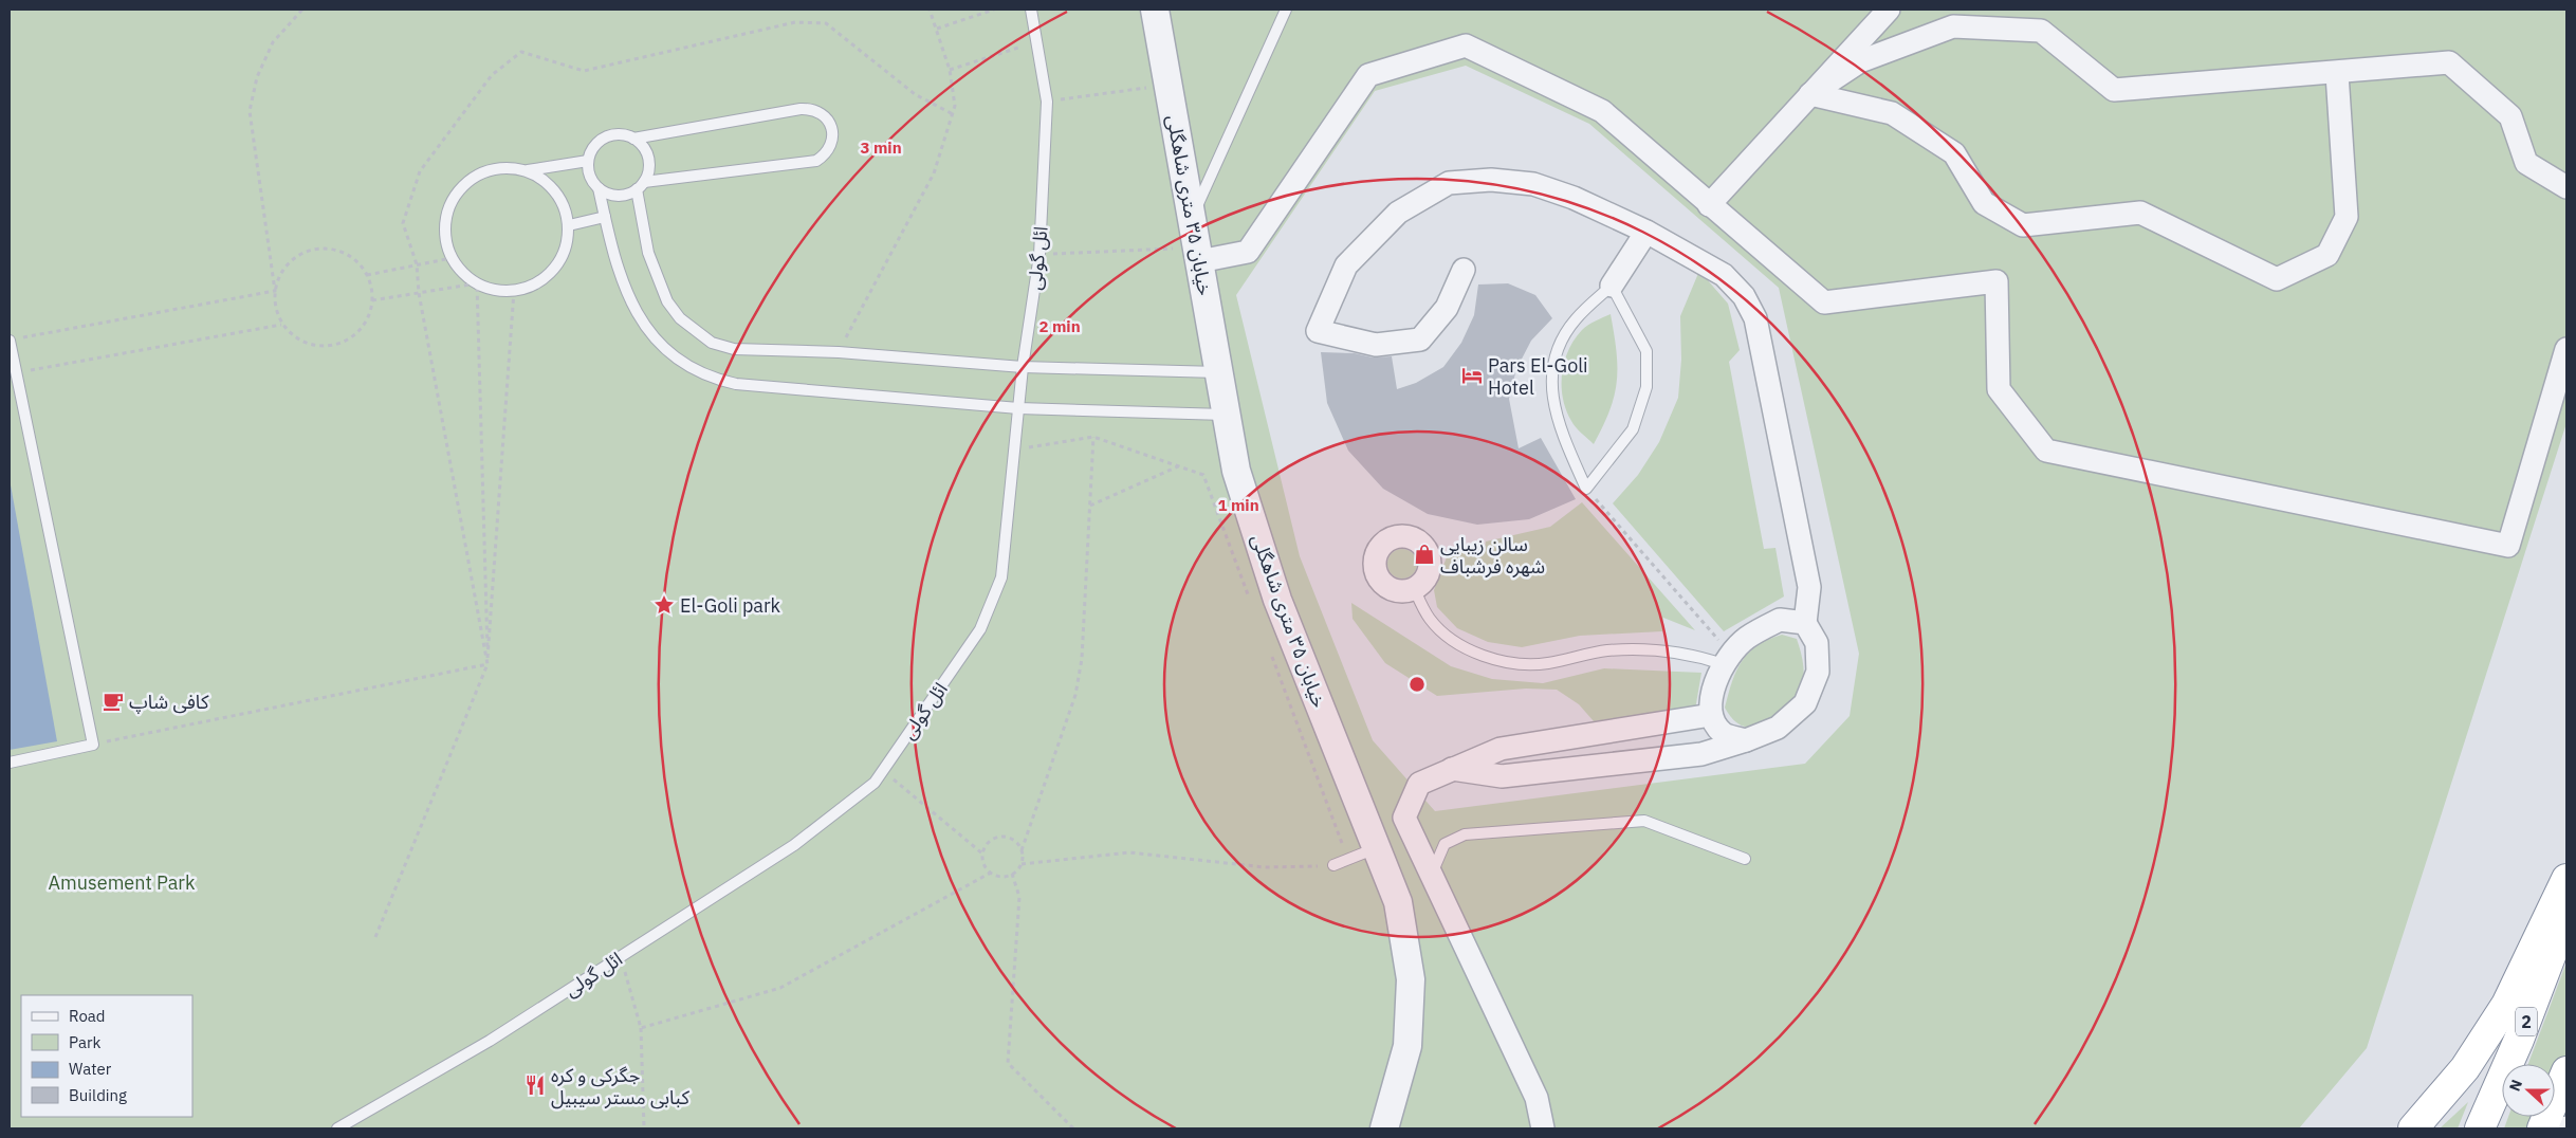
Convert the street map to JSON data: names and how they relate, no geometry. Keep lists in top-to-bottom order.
{
  "streets": {
    "highway": ["2"],
    "street": ["خیابان ۳۵ متری شاهگلی"],
    "lane": ["ائل گولی"]
  },
  "parks": ["Amusement Park"],
  "places": {
    "hotel": ["Pars El-Goli Hotel"],
    "shop": ["سالن زیبایی شهره فرشباف"],
    "place": ["El-Goli park"],
    "cafe": ["کافی شاپ"],
    "restaurant": ["جگرکی و کره کبابی مستر سیبیل"]
  },
  "legend": [
    "Road",
    "Park",
    "Water",
    "Building"
  ],
  "north": "left",
  "rings": ["3 min", "2 min", "1 min"]
}
